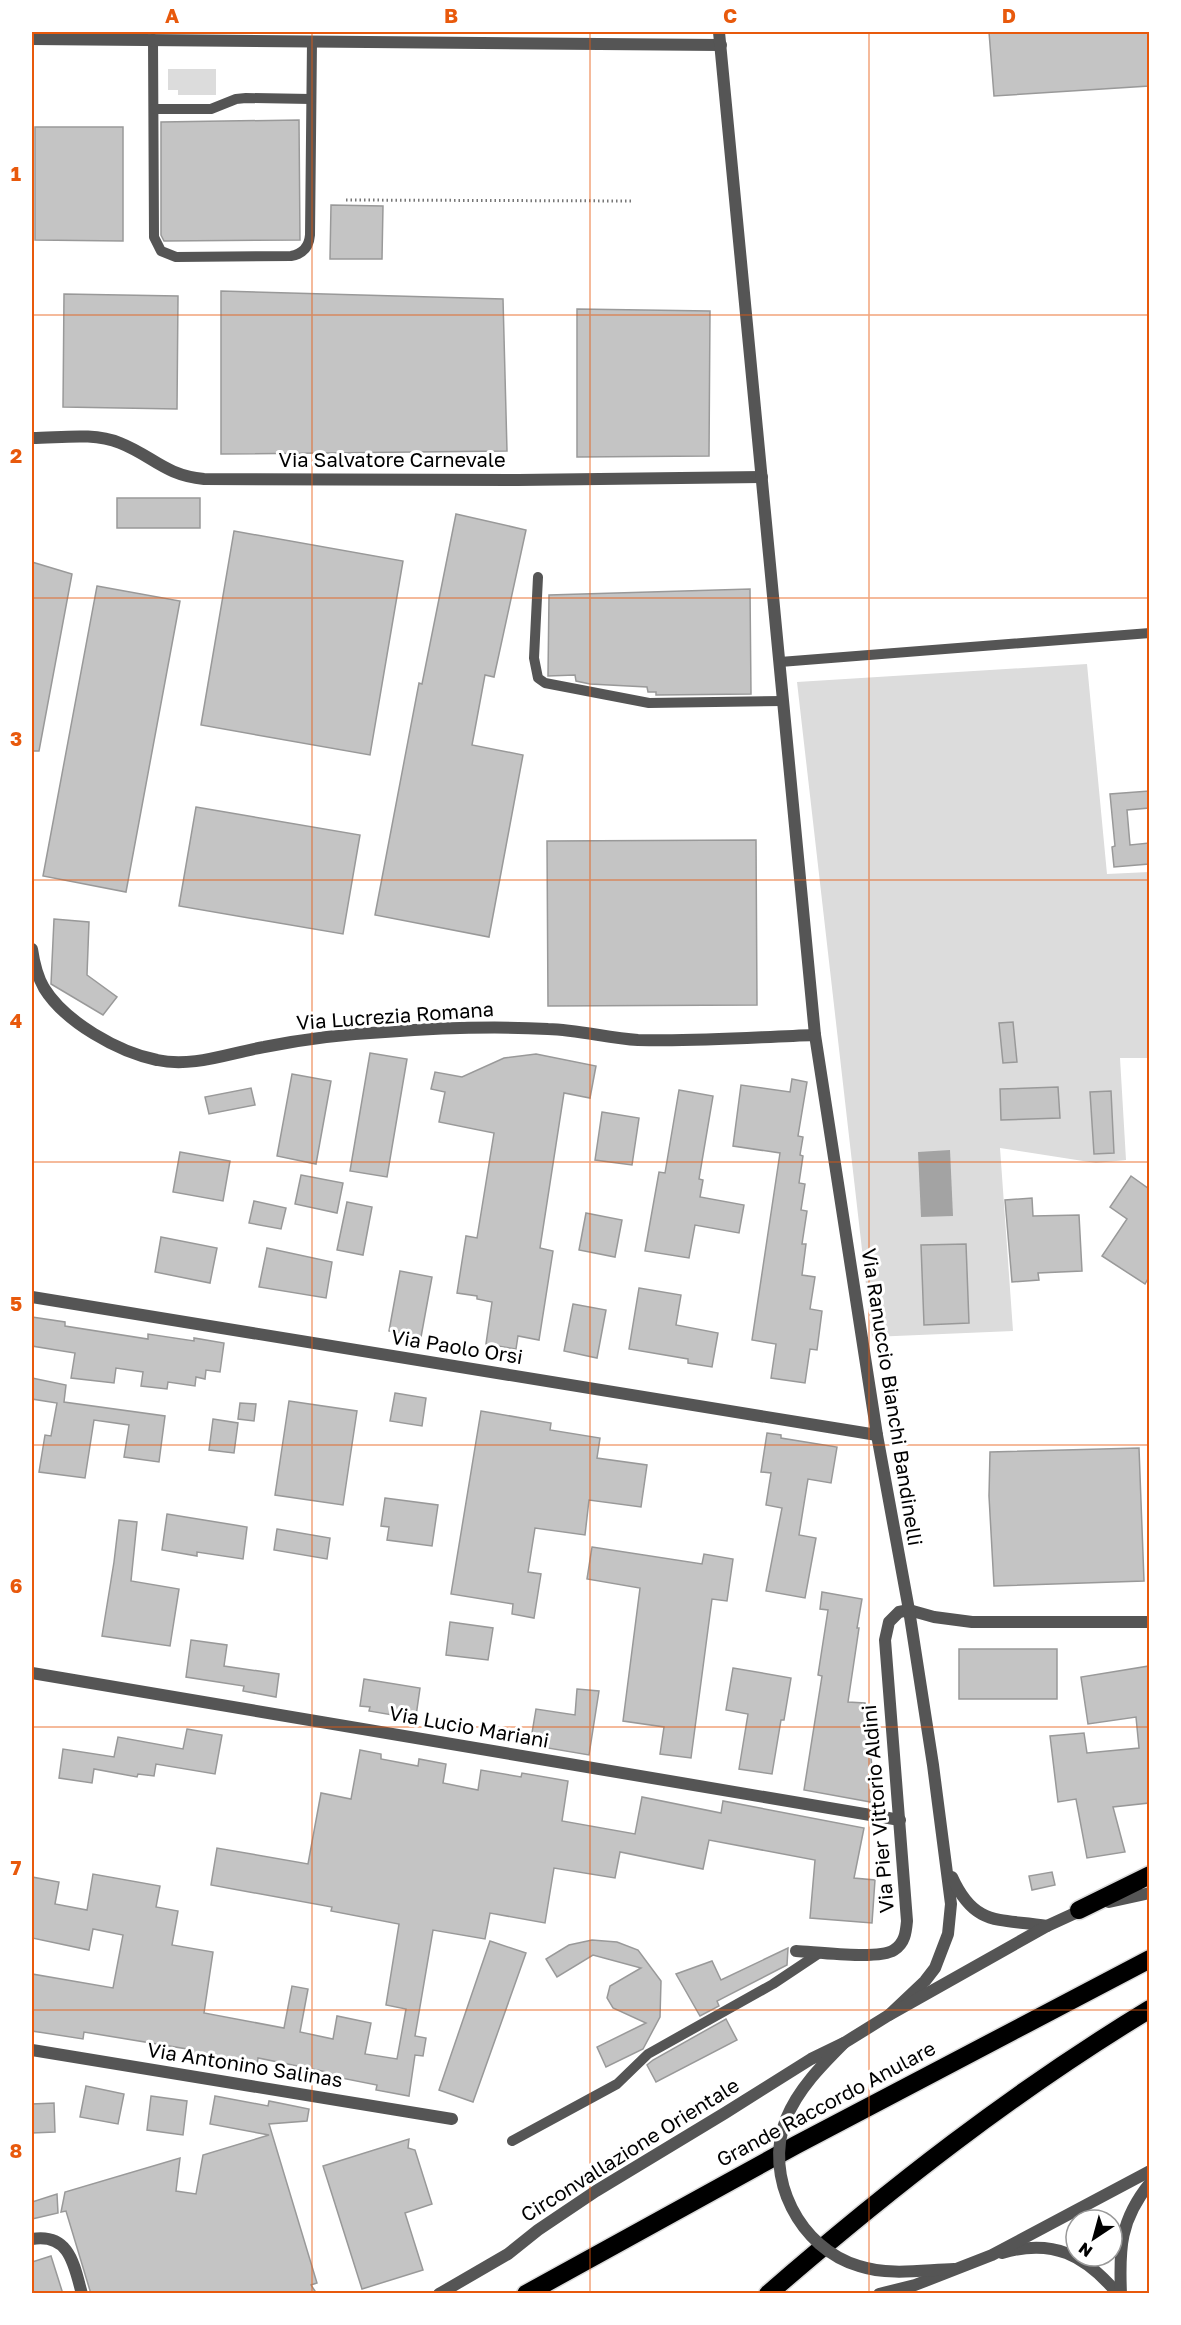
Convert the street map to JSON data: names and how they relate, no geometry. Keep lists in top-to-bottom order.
{
  "streets": {
    "highway": ["Grande Raccordo Anulare"],
    "street": [
      "Via Salvatore Carnevale",
      "Via Lucrezia Romana",
      "Via Paolo Orsi",
      "Via Ranuccio Bianchi Bandinelli",
      "Via Lucio Mariani",
      "Via Pier Vittorio Aldini",
      "Via Antonino Salinas",
      "Circonvallazione Orientale"
    ]
  },
  "crossings": [
    ["Via Salvatore Carnevale", "Via Ranuccio Bianchi Bandinelli"],
    ["Via Lucrezia Romana", "Via Ranuccio Bianchi Bandinelli"],
    ["Via Paolo Orsi", "Via Ranuccio Bianchi Bandinelli"],
    ["Via Ranuccio Bianchi Bandinelli", "Via Pier Vittorio Aldini"],
    ["Via Lucio Mariani", "Via Pier Vittorio Aldini"]
  ],
  "north": "bottom left",
  "grid": {
    "columns": [
      "A",
      "B",
      "C",
      "D"
    ],
    "rows": [
      "1",
      "2",
      "3",
      "4",
      "5",
      "6",
      "7",
      "8"
    ]
  }
}
